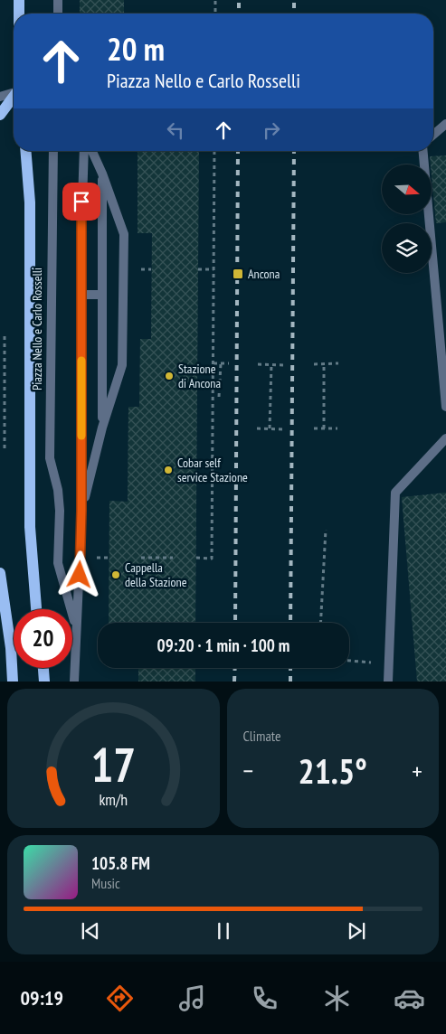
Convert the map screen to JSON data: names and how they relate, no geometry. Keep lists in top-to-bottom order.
{
  "streets": {
    "main road": ["Piazza Nello e Carlo Rosselli"]
  },
  "places": {
    "transit": ["Ancona"],
    "other": ["Stazione di Ancona", "Cobar self service Stazione", "Cappella della Stazione"]
  },
  "north": "right",
  "page": {
    "turn": ["20 m", "Piazza Nello e Carlo Rosselli"],
    "limit": "20",
    "trip": "09:20 · 1 min · 100 m",
    "tile": "Climate",
    "heat": ["−", "21.5°", "+"],
    "song": ["105.8 FM", "Music"],
    "tabs": "09:19",
    "gauge": ["17", "km/h"]
  }
}
